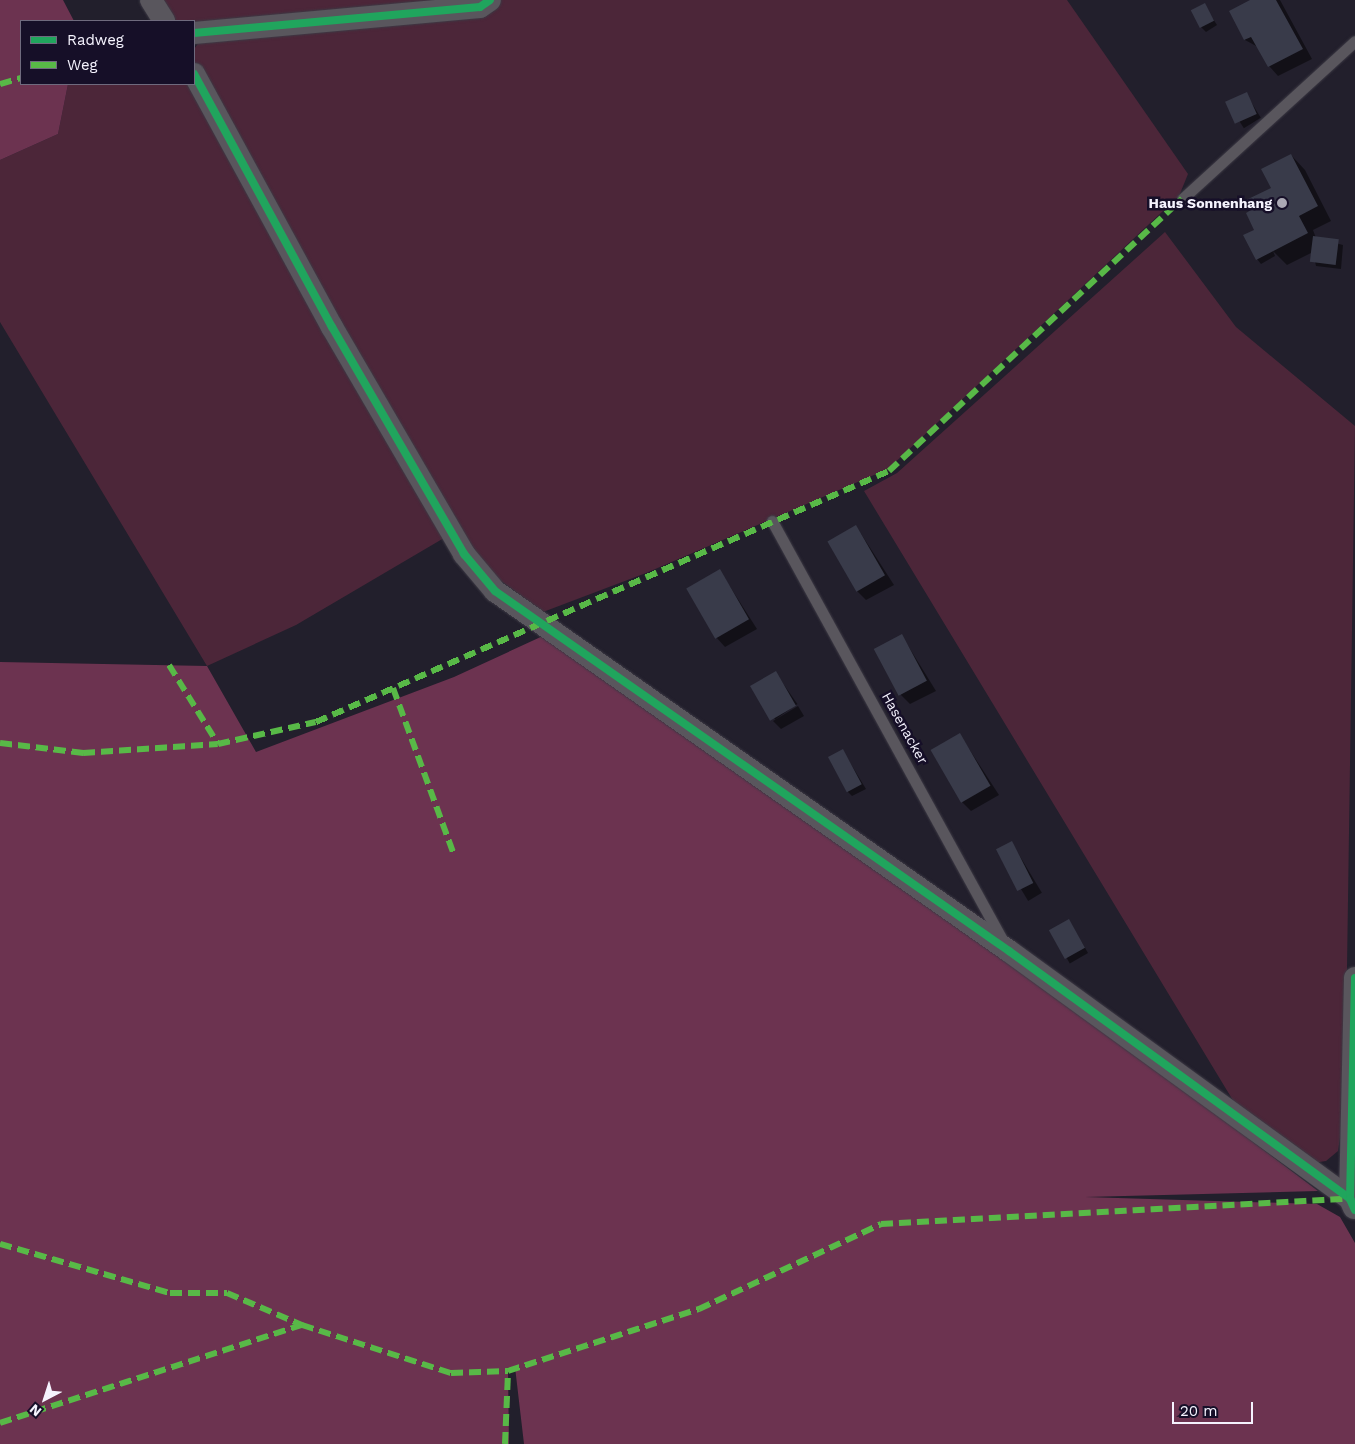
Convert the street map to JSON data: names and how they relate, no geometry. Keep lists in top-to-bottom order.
{
  "streets": {
    "lane": ["Hasenacker"]
  },
  "places": ["Haus Sonnenhang"],
  "legend": ["Radweg", "Weg"],
  "scale_bar": "20 m",
  "north": "bottom left"
}
